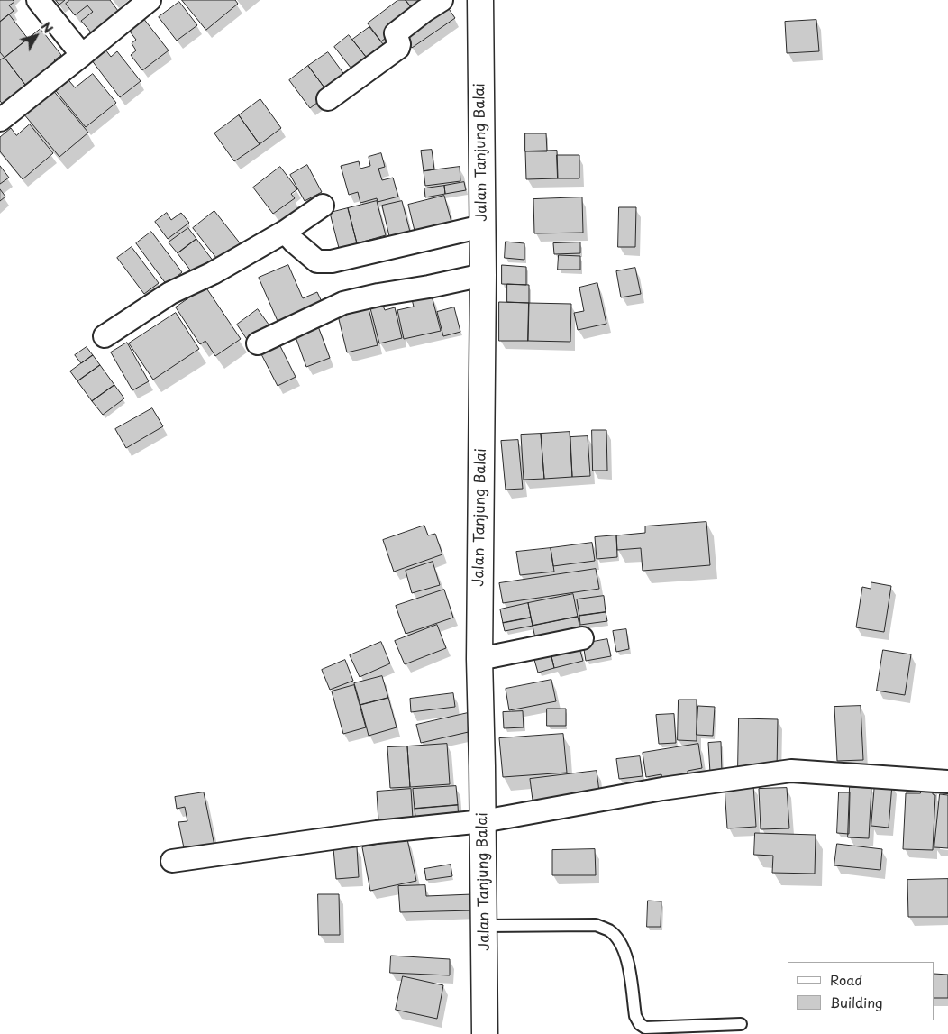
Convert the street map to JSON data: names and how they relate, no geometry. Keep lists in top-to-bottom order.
{
  "streets": {
    "street": ["Jalan Tanjung Balai"]
  },
  "legend": ["Road", "Building"],
  "north": "top right"
}
